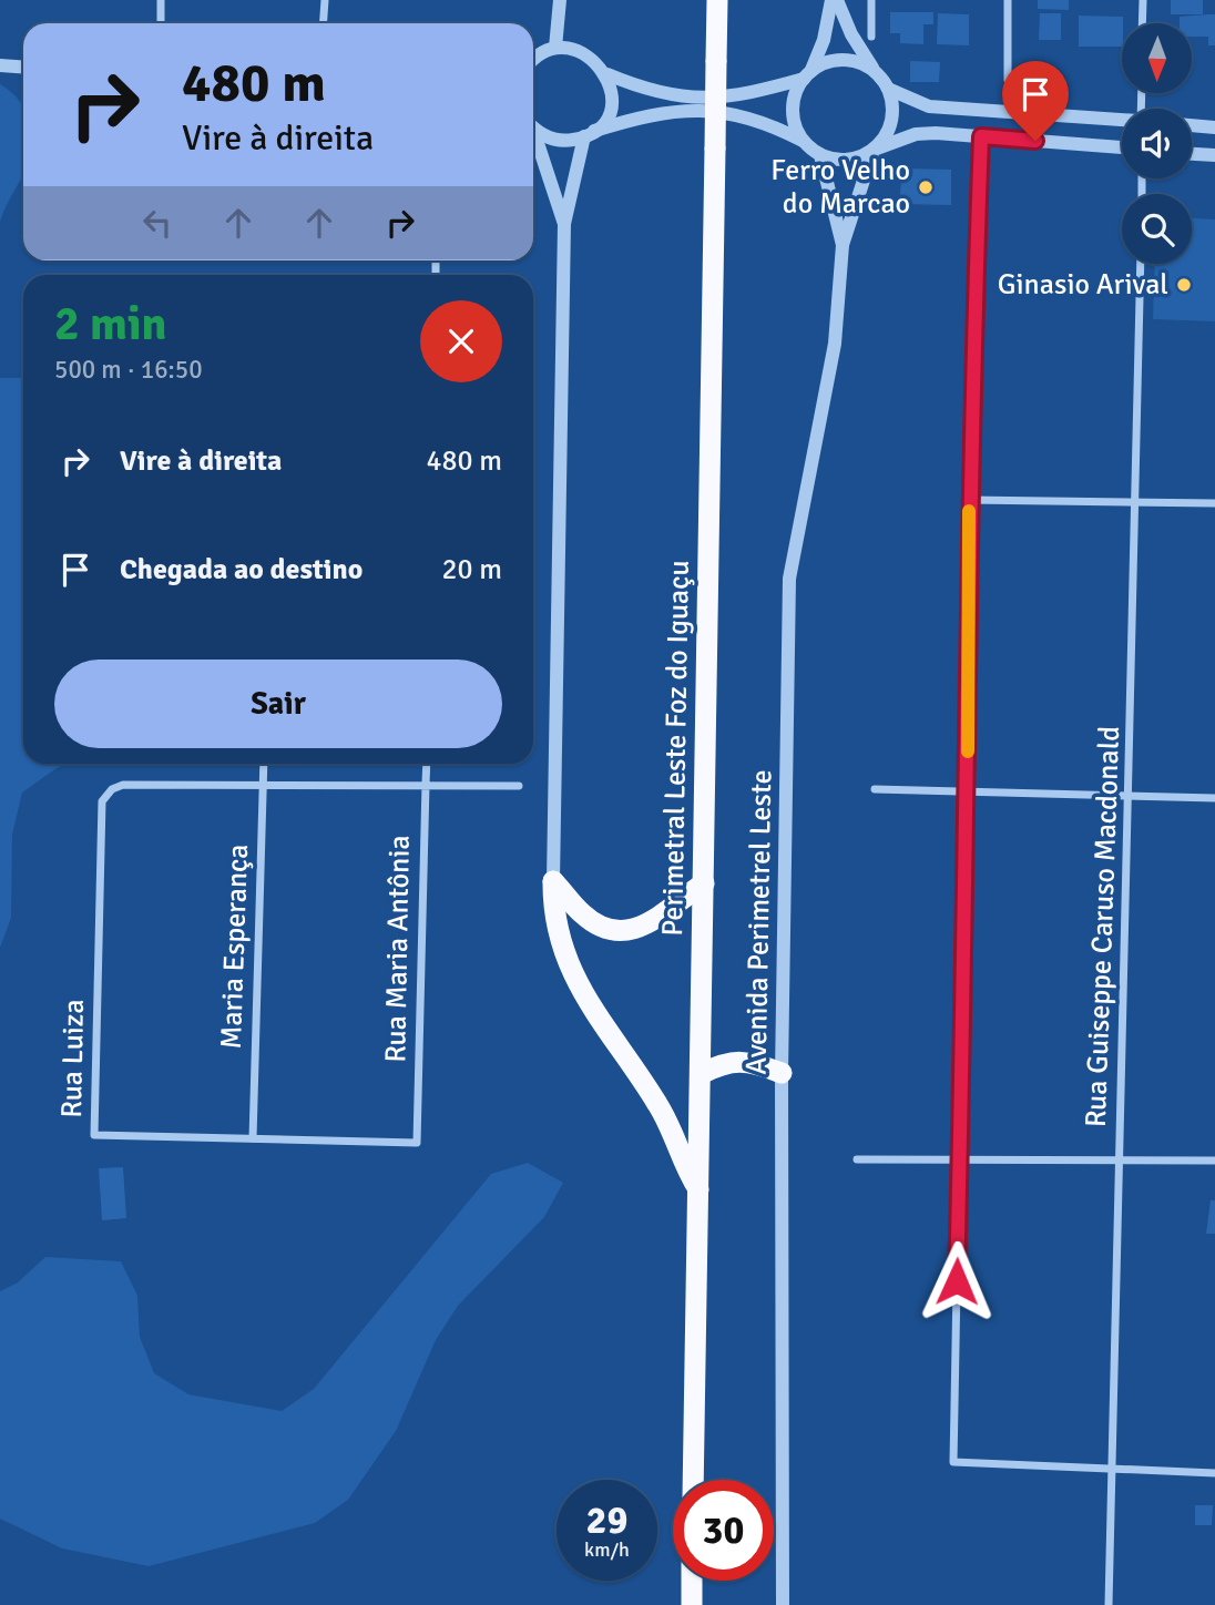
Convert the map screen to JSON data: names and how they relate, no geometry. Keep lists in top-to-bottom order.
{
  "streets": {
    "highway": ["Perimetral Leste Foz do Iguaçu"],
    "street": [
      "Avenida Perimetrel Leste",
      "Rua Guiseppe Caruso Macdonald",
      "Maria Esperança",
      "Rua Maria Antônia",
      "Rua Luiza"
    ]
  },
  "crossings": [
    ["Maria Esperança", "Rua Luiza"],
    ["Rua Maria Antônia", "Rua Luiza"]
  ],
  "places": ["Ferro Velho do Marcao", "Ginasio Arival"],
  "north": "bottom",
  "page": {
    "turn": ["480 m", "Vire à direita"],
    "heading": ["2 min", "500 m · 16:50"],
    "list": [
      {
        "name": "Vire à direita",
        "value": "480 m"
      },
      {
        "name": "Chegada ao destino",
        "value": "20 m"
      }
    ],
    "buttons": "Sair",
    "speed": "29 km/h",
    "limit": "30"
  }
}
